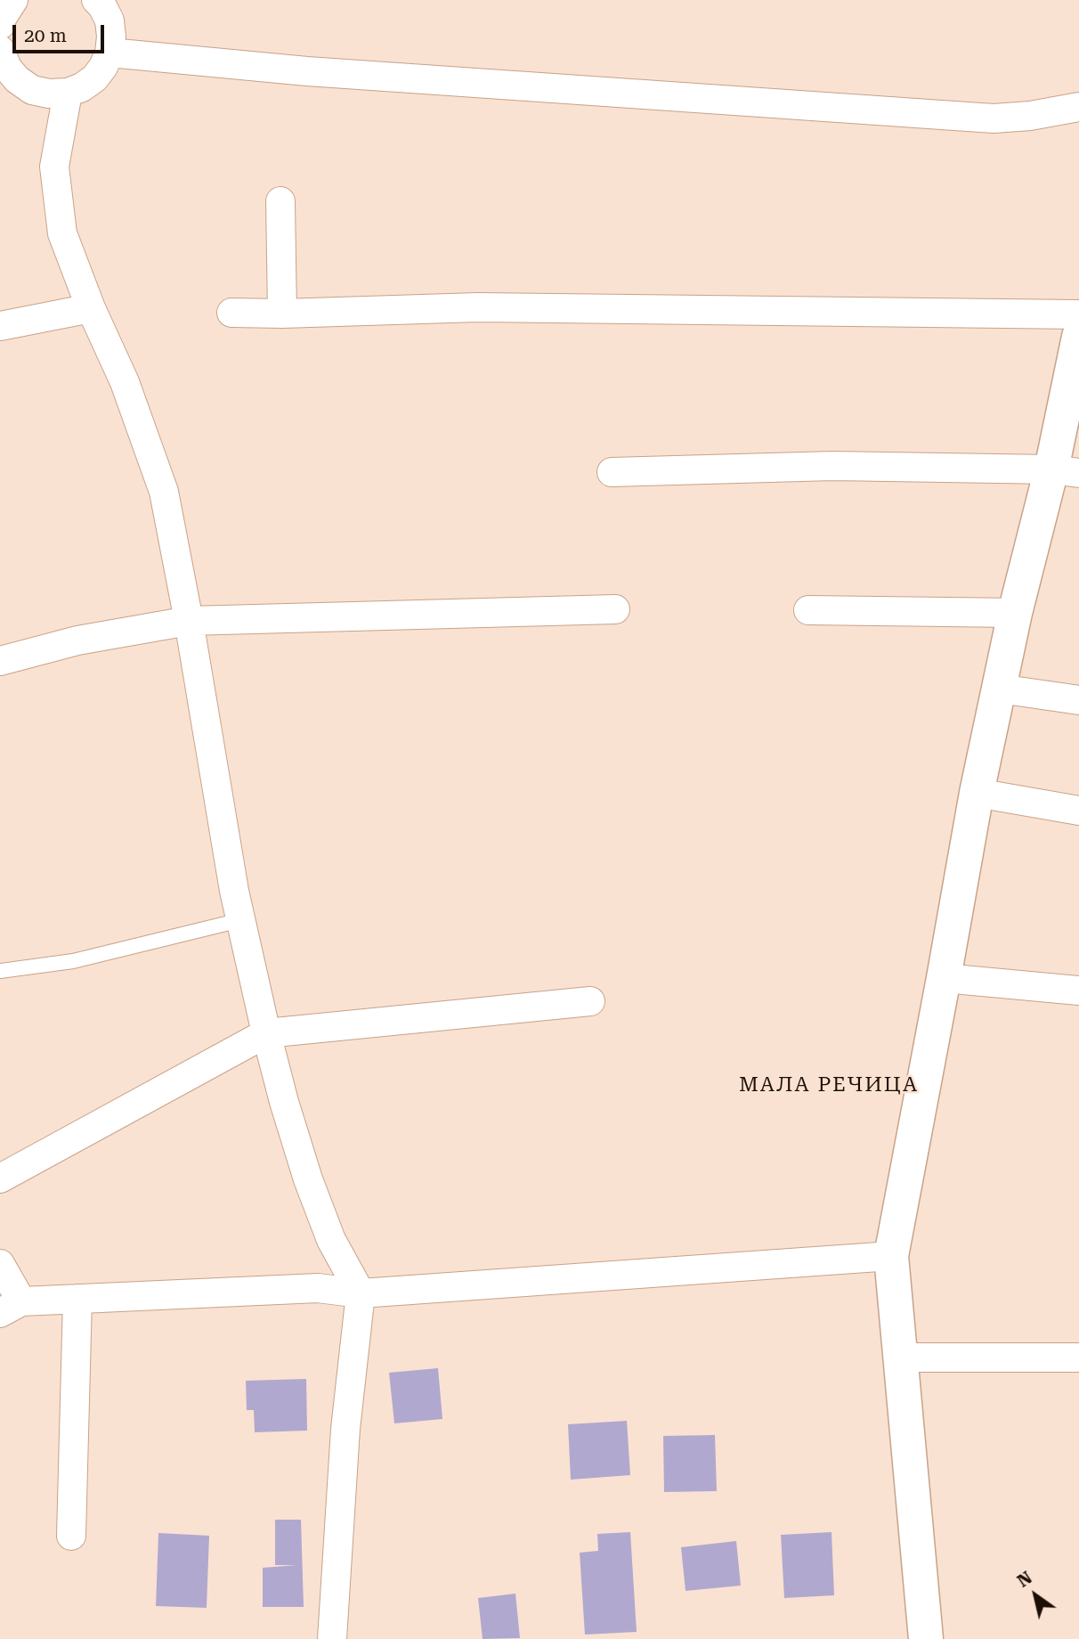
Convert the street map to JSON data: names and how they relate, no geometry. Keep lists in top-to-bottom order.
{
  "districts": ["МАЛА РЕЧИЦА"],
  "scale_bar": "20 m",
  "north": "top left"
}
